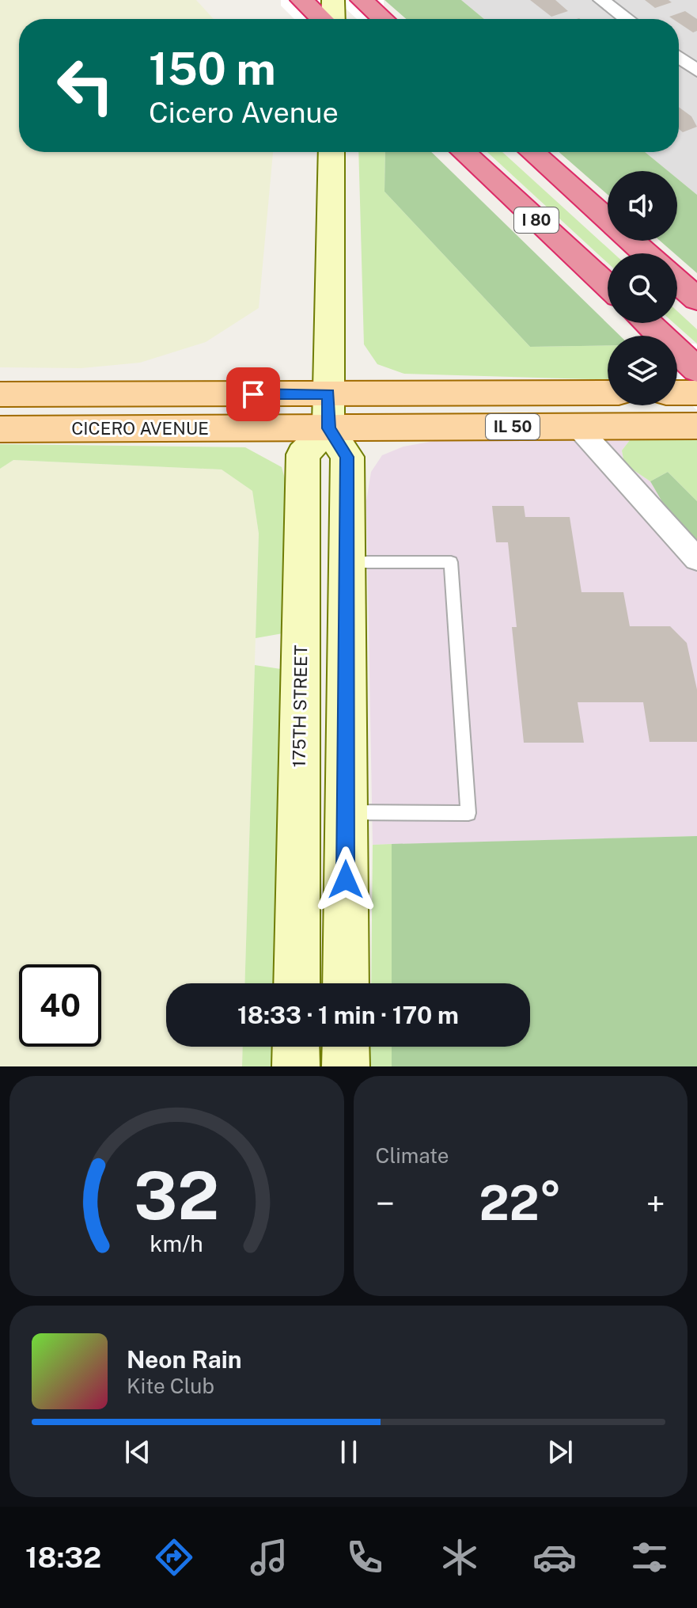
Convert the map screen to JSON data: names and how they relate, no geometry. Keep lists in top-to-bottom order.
{
  "streets": {
    "highway": ["I 80"],
    "main road": ["IL 50", "CICERO AVENUE"],
    "street": ["175TH STREET"]
  },
  "crossings": [
    ["CICERO AVENUE", "175TH STREET"]
  ],
  "page": {
    "turn": ["150 m", "Cicero Avenue"],
    "limit": "40",
    "trip": "18:33 · 1 min · 170 m",
    "tile": "Climate",
    "heat": ["−", "22°", "+"],
    "song": ["Neon Rain", "Kite Club"],
    "tabs": "18:32",
    "gauge": ["32", "km/h"]
  }
}
